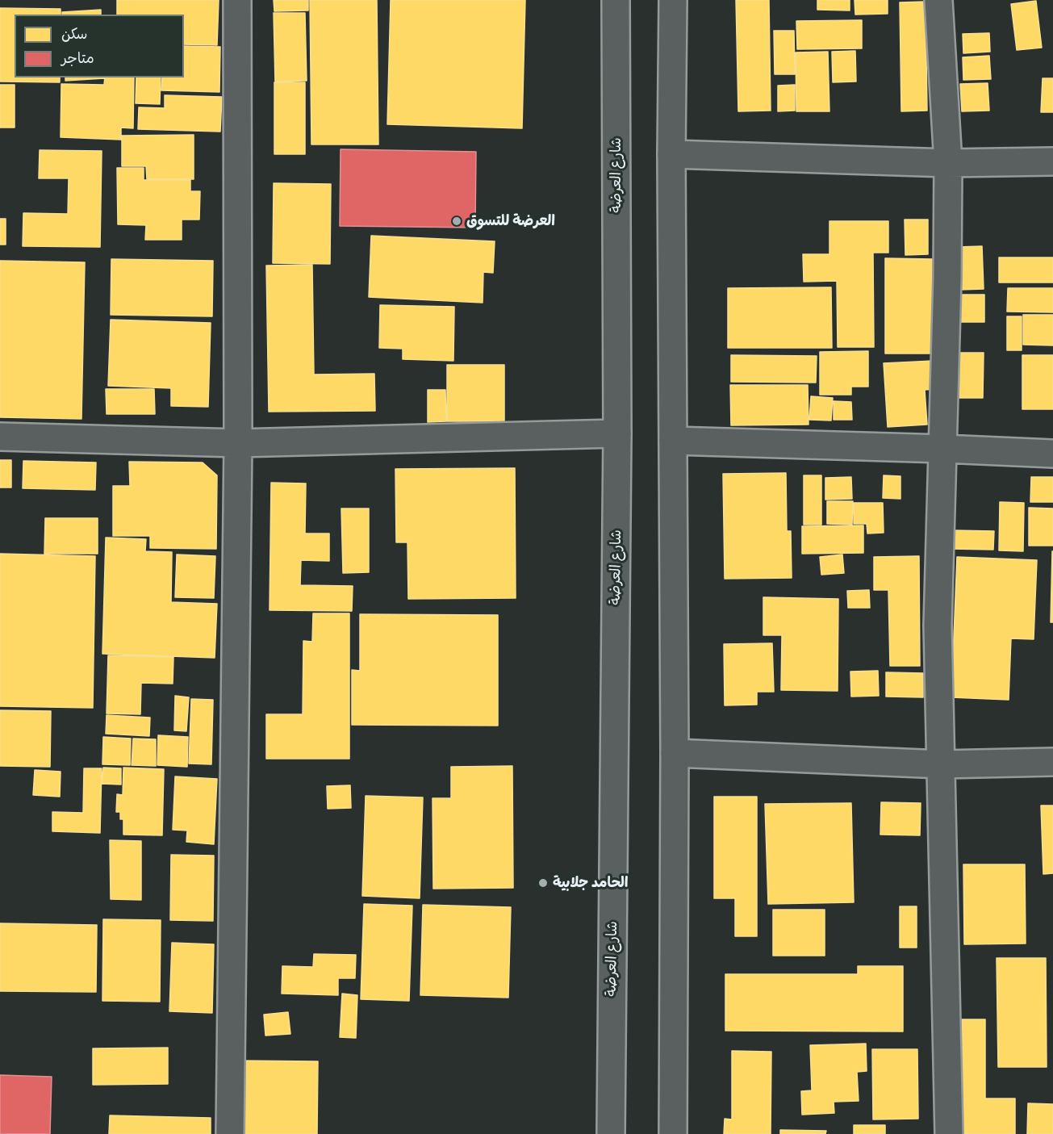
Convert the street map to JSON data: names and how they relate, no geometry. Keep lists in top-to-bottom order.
{
  "streets": {
    "street": ["شارع العرضة"]
  },
  "places": ["العرضة للتسوق", "الحامد جلابية"],
  "legend": ["سكن", "متاجر"]
}
